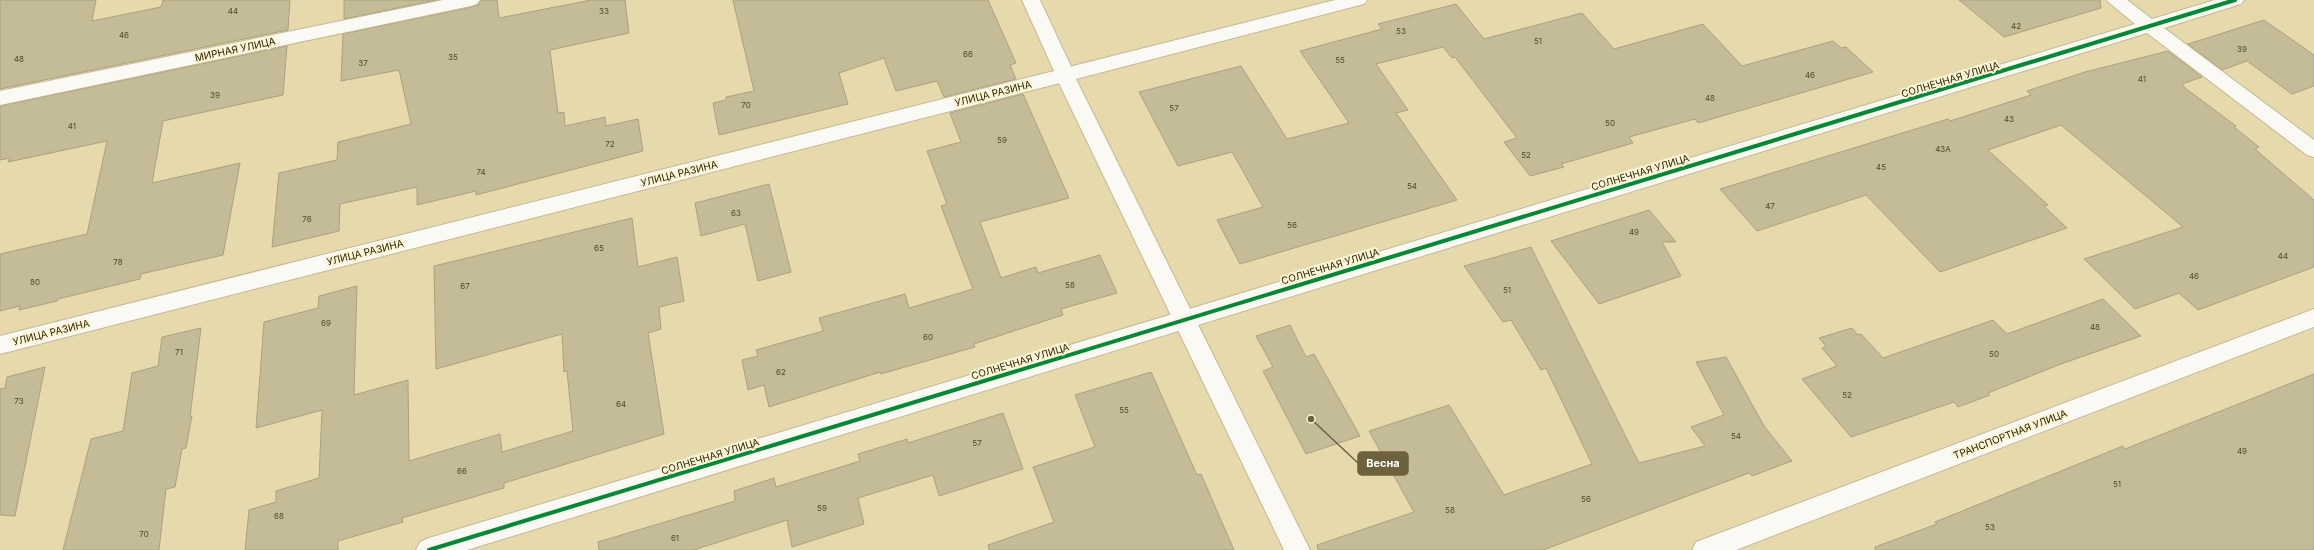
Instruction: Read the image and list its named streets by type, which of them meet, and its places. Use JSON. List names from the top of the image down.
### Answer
{
  "streets": {
    "street": [
      "МИРНАЯ УЛИЦА",
      "СОЛНЕЧНАЯ УЛИЦА",
      "УЛИЦА РАЗИНА",
      "ТРАНСПОРТНАЯ УЛИЦА"
    ]
  },
  "places": ["Весна"],
  "house_numbers": [
    "44",
    "33",
    "42",
    "53",
    "46",
    "51",
    "39",
    "66",
    "35",
    "48",
    "55",
    "37",
    "46",
    "41",
    "39",
    "48",
    "70",
    "57",
    "43",
    "50",
    "41",
    "59",
    "72",
    "43А",
    "52",
    "45",
    "74",
    "54",
    "47",
    "63",
    "76",
    "56",
    "49",
    "65",
    "44",
    "78",
    "46",
    "80",
    "58",
    "67",
    "51",
    "69",
    "48",
    "60",
    "71",
    "50",
    "62",
    "52",
    "73",
    "64",
    "55",
    "54",
    "57",
    "49",
    "66",
    "51",
    "56",
    "59",
    "58",
    "68",
    "53",
    "70",
    "61"
  ]
}
